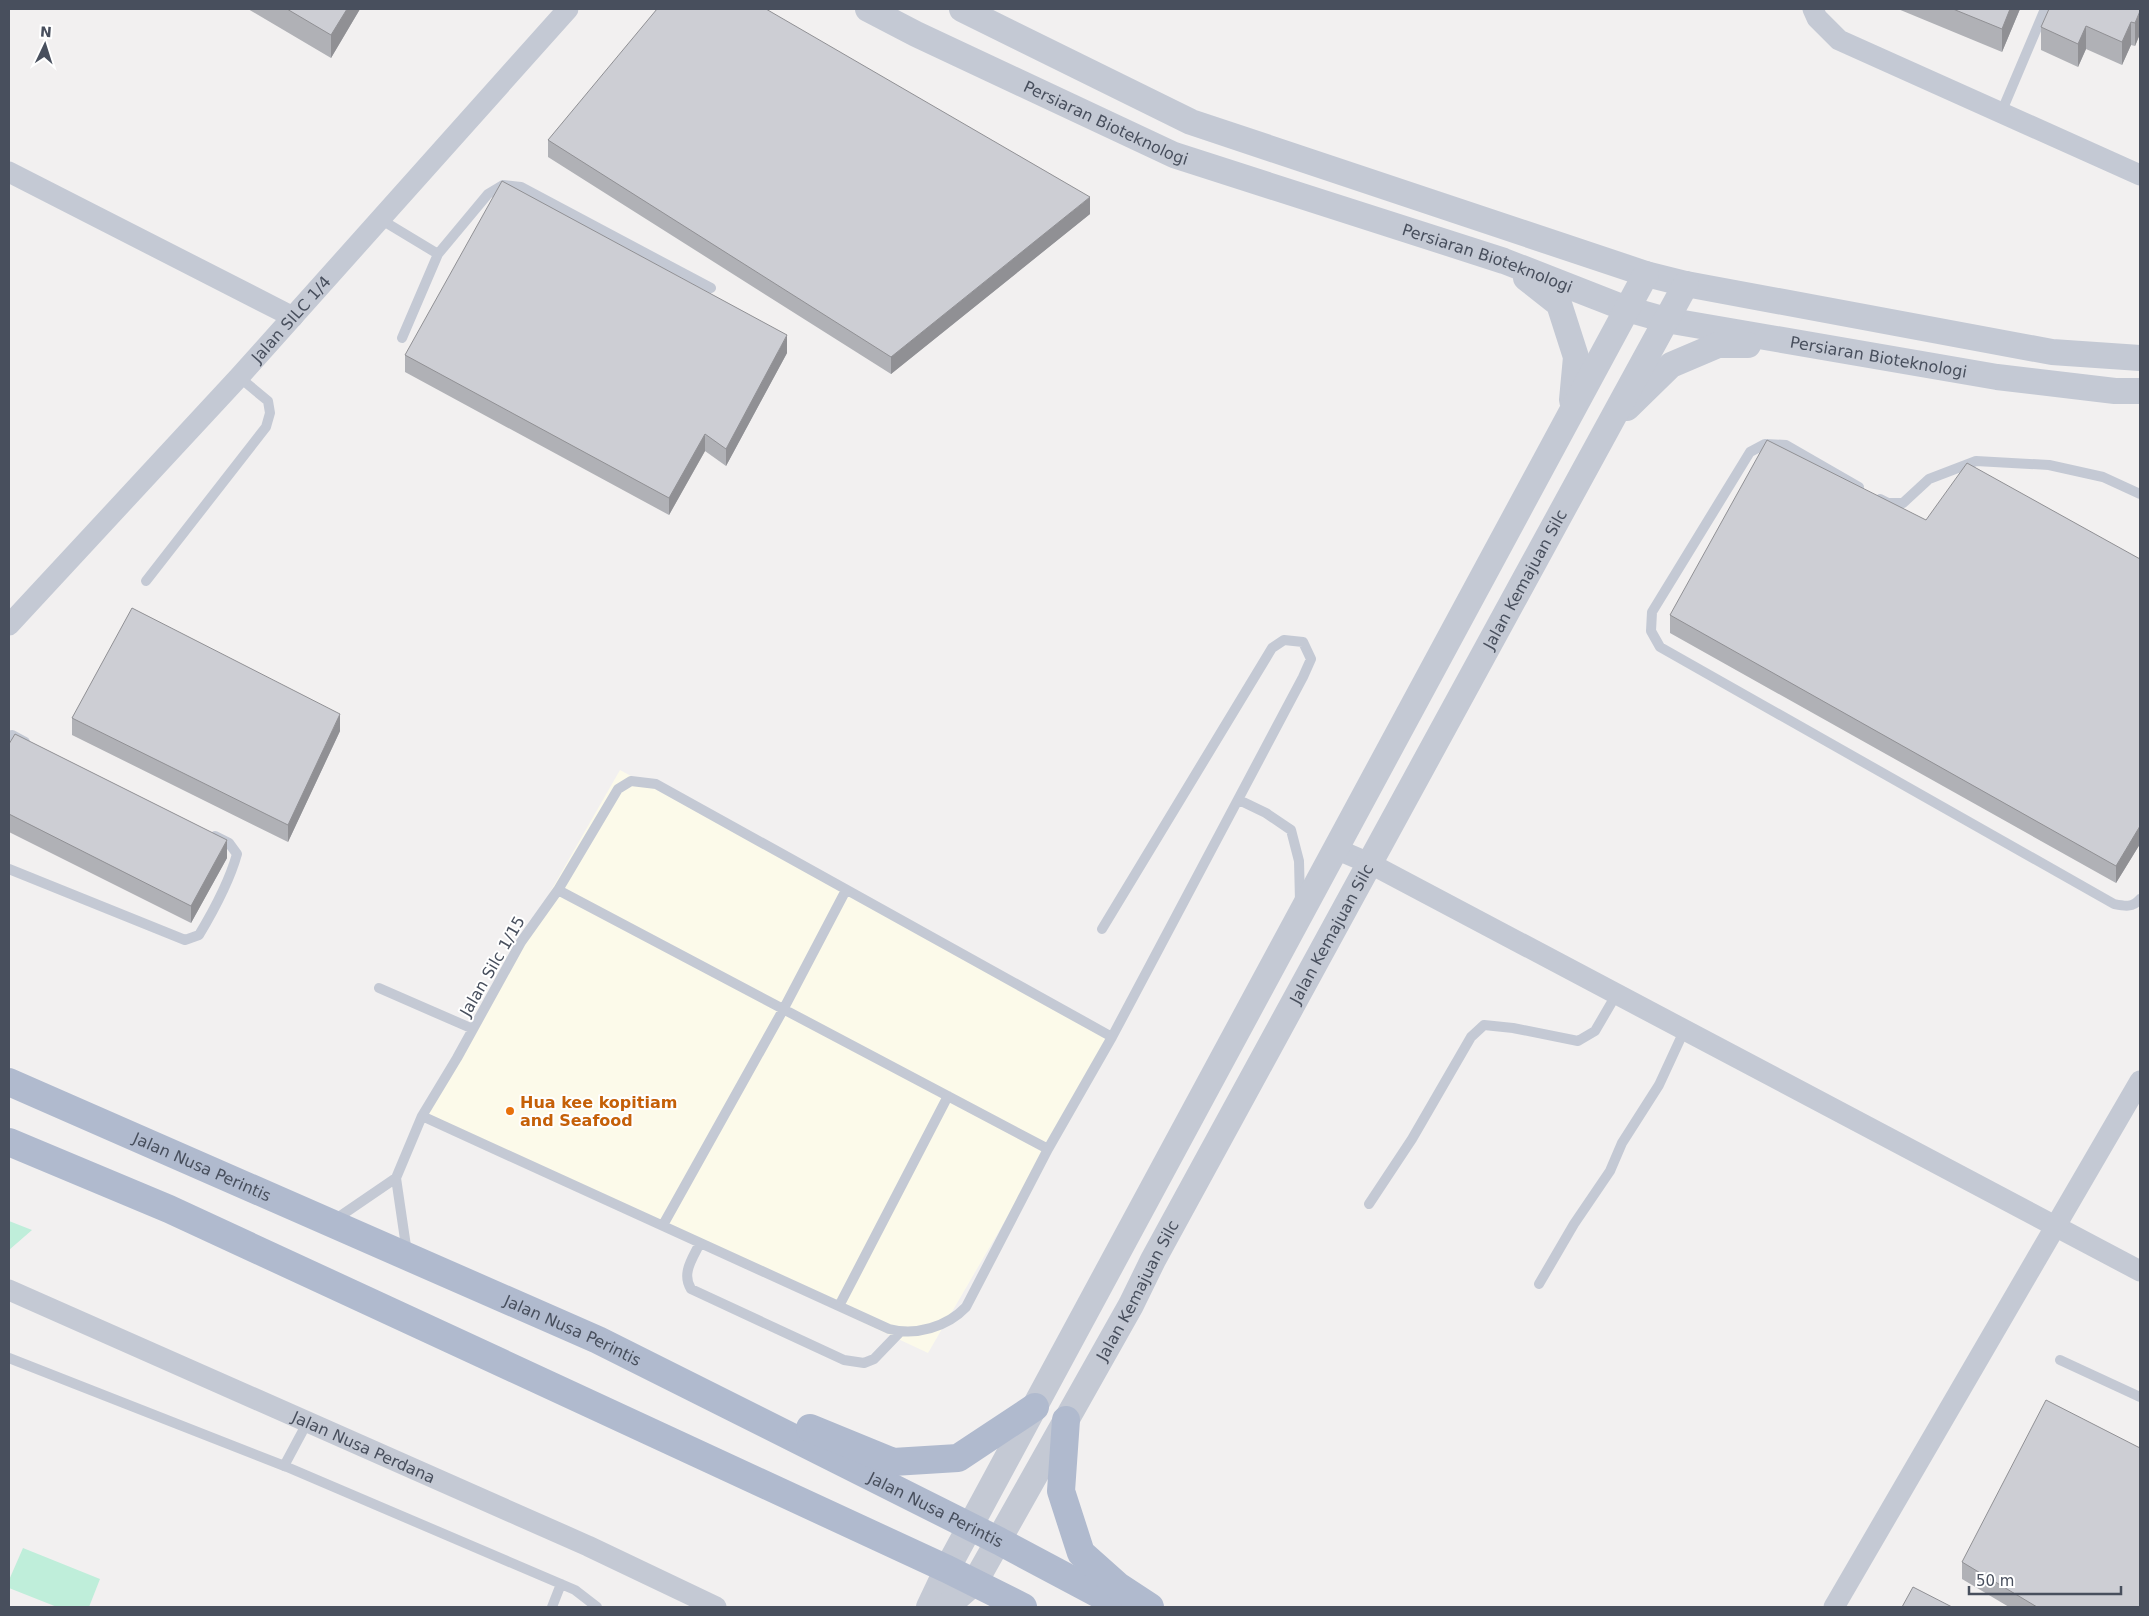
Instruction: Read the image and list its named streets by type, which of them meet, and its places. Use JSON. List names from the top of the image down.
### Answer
{
  "streets": {
    "main road": ["Jalan Nusa Perintis"],
    "street": [
      "Persiaran Bioteknologi",
      "Jalan SILC 1/4",
      "Jalan Kemajuan Silc",
      "Jalan Nusa Perdana"
    ],
    "lane": ["Jalan Silc 1/15"]
  },
  "crossings": [
    ["Persiaran Bioteknologi", "Jalan Kemajuan Silc"],
    ["Jalan Kemajuan Silc", "Jalan Nusa Perintis"]
  ],
  "places": ["Hua kee kopitiam and Seafood"],
  "scale_bar": "50 m",
  "north": "top"
}
